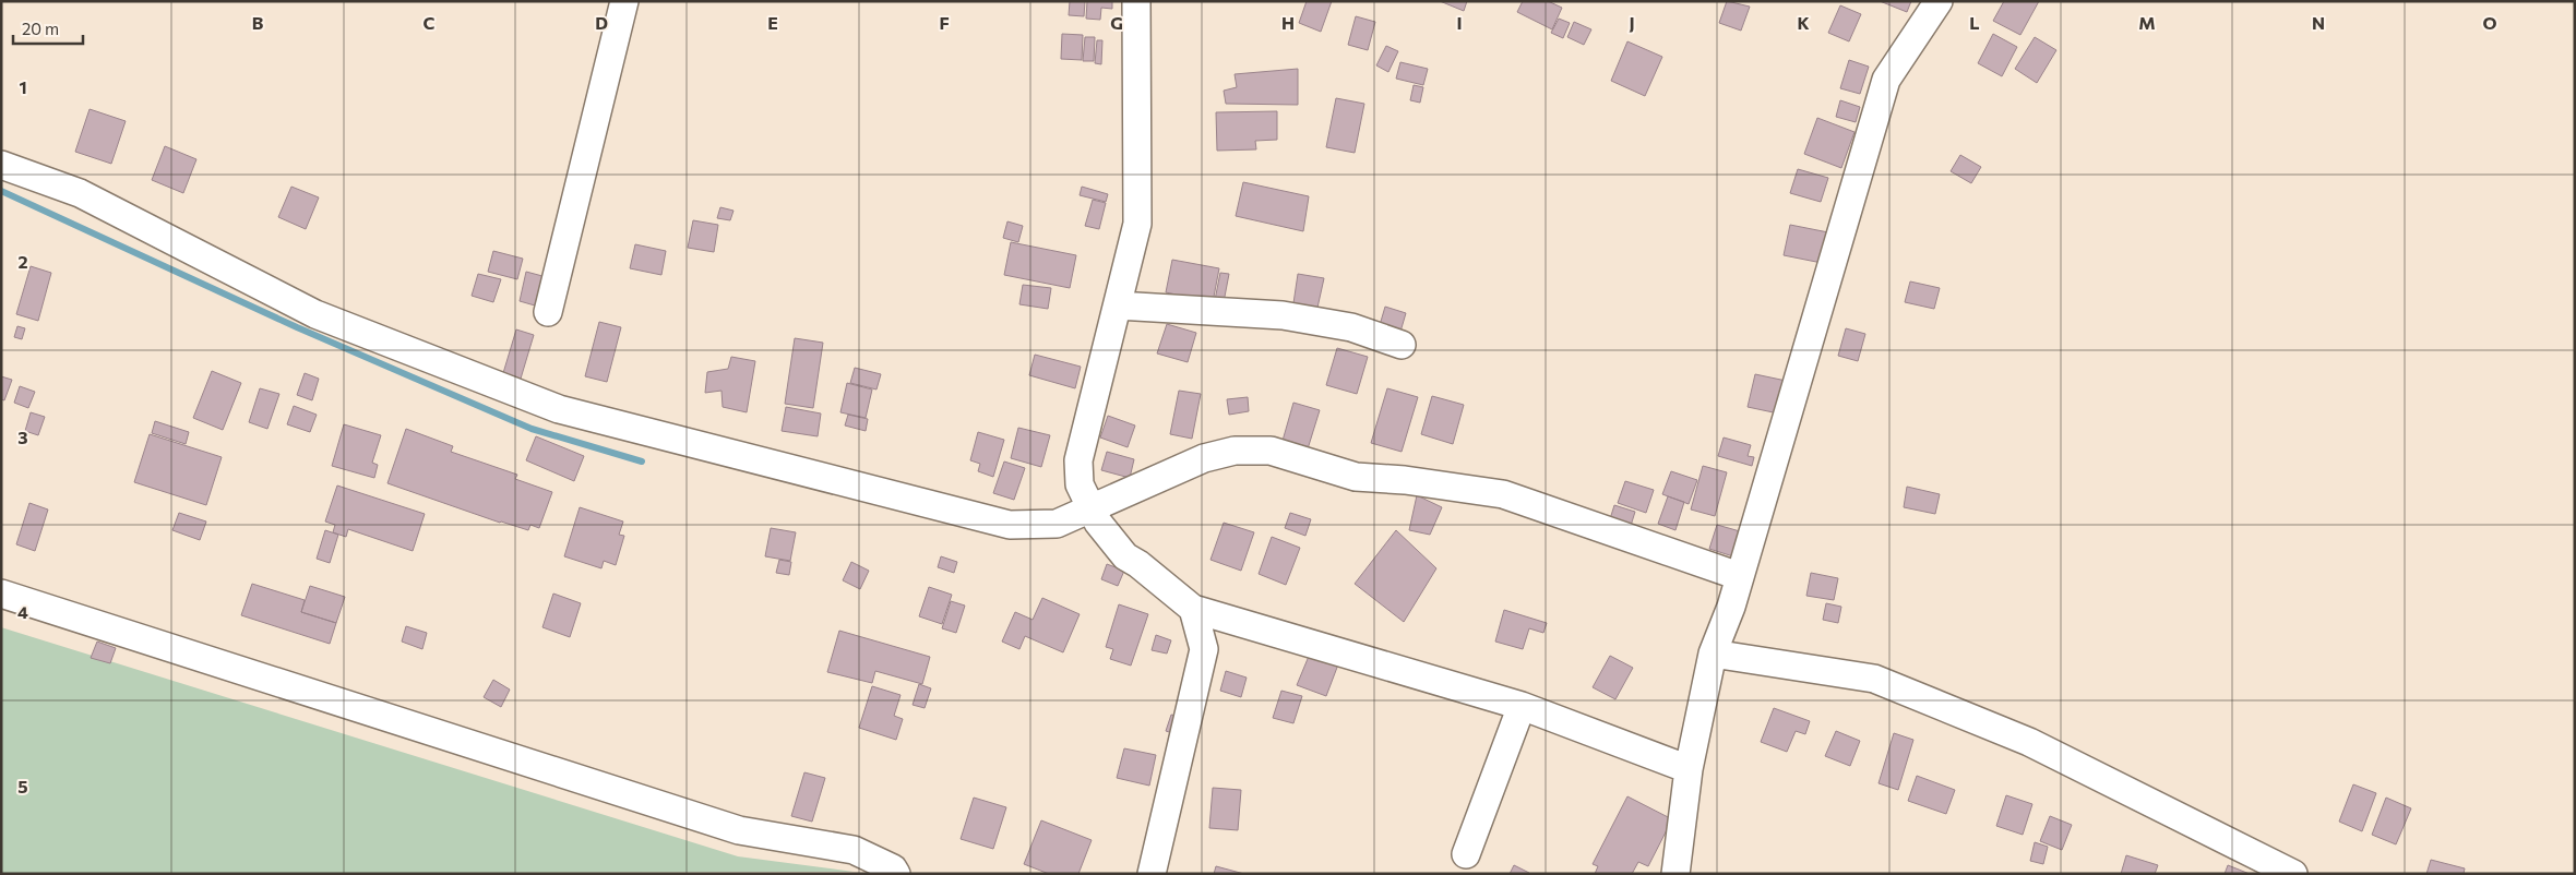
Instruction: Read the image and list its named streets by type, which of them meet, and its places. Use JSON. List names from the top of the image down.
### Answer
{
  "scale_bar": "20 m",
  "grid": {
    "columns": [
      "B",
      "C",
      "D",
      "E",
      "F",
      "G",
      "H",
      "I",
      "J",
      "K",
      "L",
      "M",
      "N",
      "O"
    ],
    "rows": [
      "1",
      "2",
      "3",
      "4",
      "5"
    ]
  }
}
